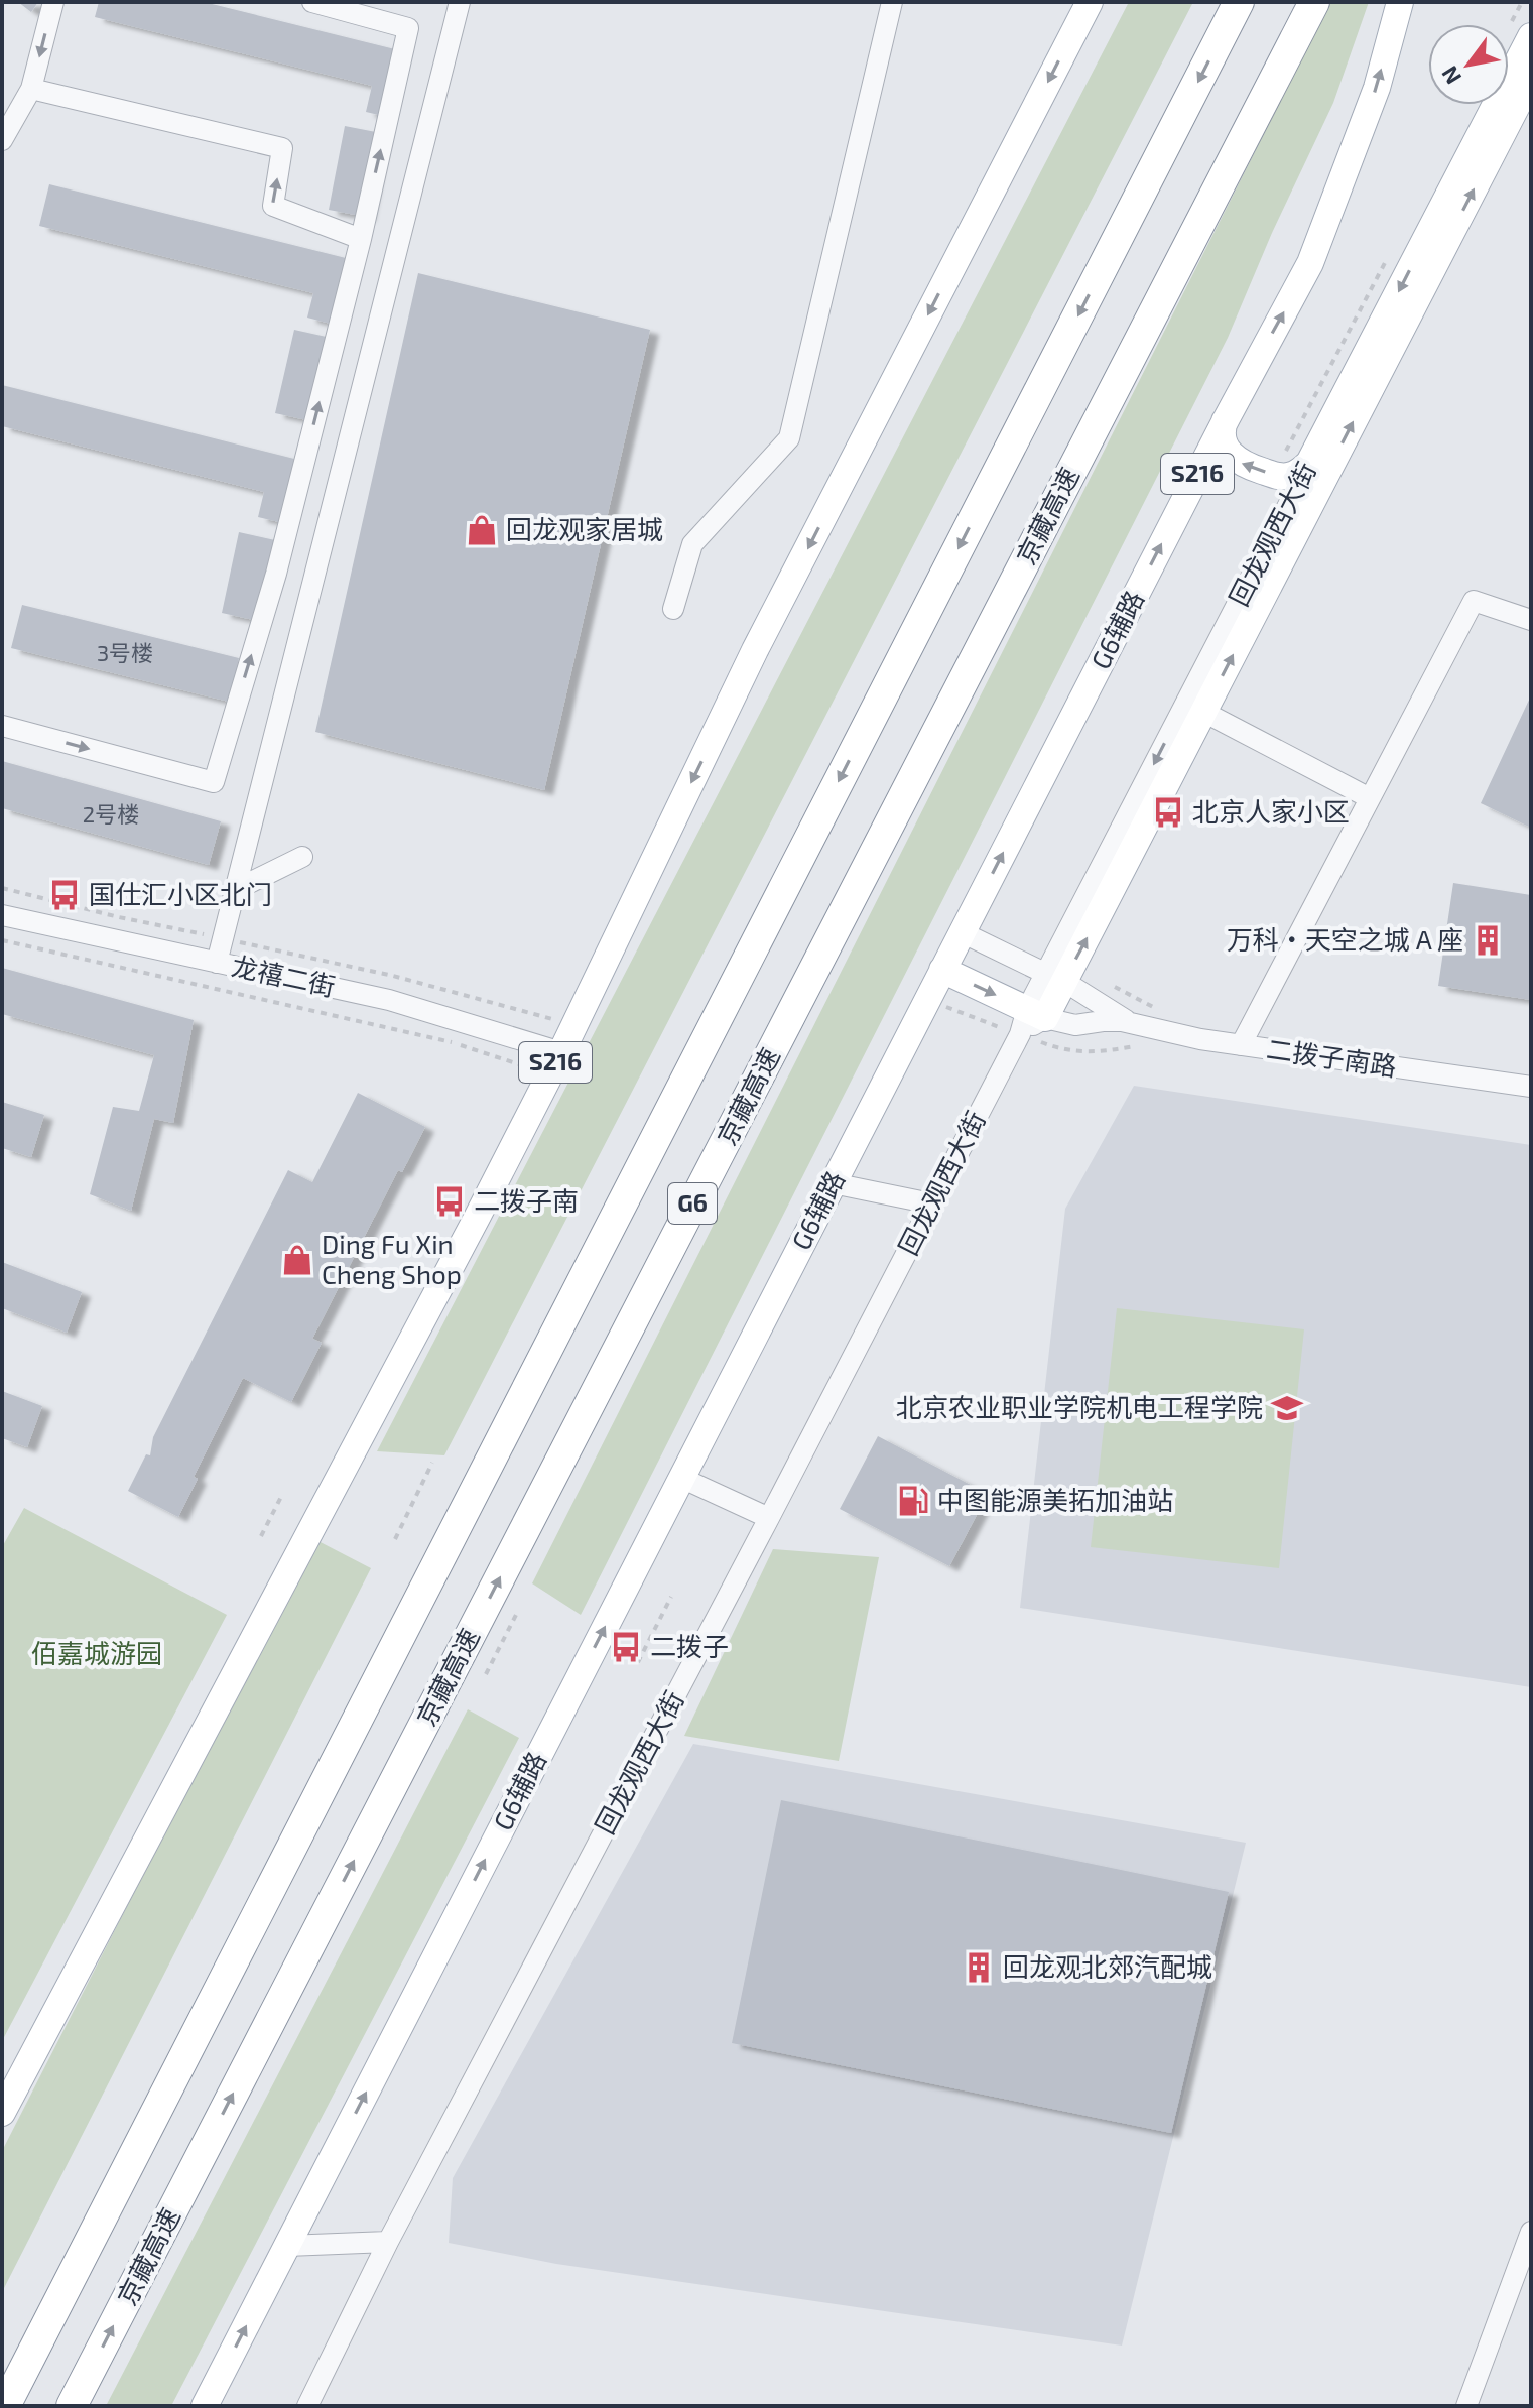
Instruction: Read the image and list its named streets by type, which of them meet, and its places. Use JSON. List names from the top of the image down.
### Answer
{
  "streets": {
    "highway": ["京藏高速", "G6"],
    "main road": [
      "S216",
      "回龙观西大街",
      "G6辅路",
      "二拨子南路"
    ],
    "street": ["龙禧二街"]
  },
  "crossings": [
    ["S216", "龙禧二街"],
    ["回龙观西大街", "二拨子南路"],
    ["G6辅路", "二拨子南路"]
  ],
  "one_way": ["G6辅路"],
  "parks": ["佰嘉城游园"],
  "places": {
    "shop": ["回龙观家居城", "Ding Fu Xin Cheng Shop"],
    "bus stop": [
      "北京人家小区",
      "国仕汇小区北门",
      "二拨子南",
      "二拨子"
    ],
    "building": ["万科・天空之城 A 座", "回龙观北郊汽配城"],
    "school or university": ["北京农业职业学院机电工程学院"],
    "fuel station": ["中图能源美拓加油站"]
  },
  "house_numbers": ["3号楼", "2号楼"],
  "north": "bottom left"
}
